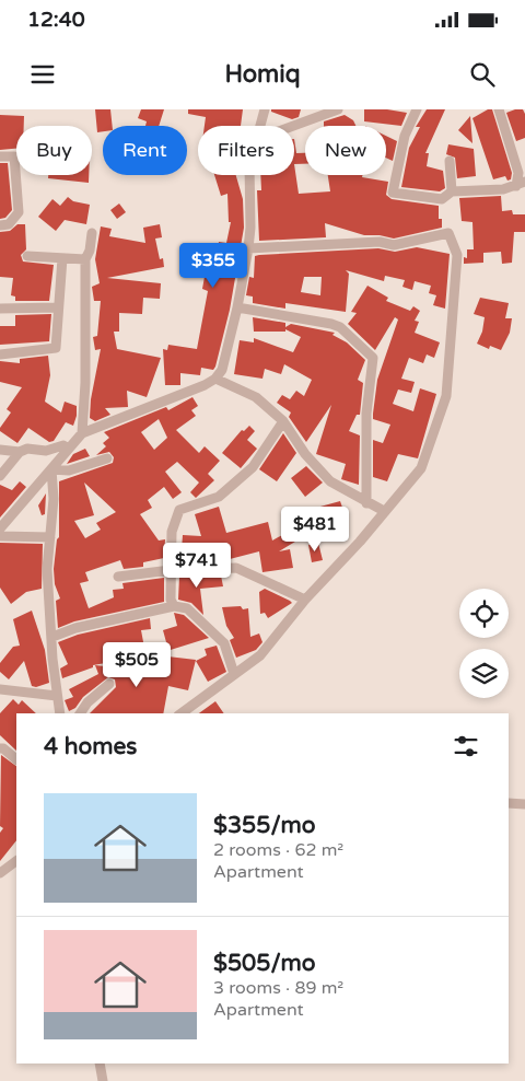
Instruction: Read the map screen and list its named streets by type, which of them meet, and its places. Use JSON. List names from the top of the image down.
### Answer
{
  "page": {
    "status": "12:40",
    "header": "Homiq",
    "chip": [
      "Buy",
      "Rent",
      "Filters",
      "New"
    ],
    "price": [
      "$355",
      "$481",
      "$741",
      "$505"
    ],
    "heading": "4 homes",
    "list": [
      {
        "name": "$355/mo",
        "note": "2 rooms · 62 m² · Apartment"
      },
      {
        "name": "$505/mo",
        "note": "3 rooms · 89 m² · Apartment"
      }
    ]
  }
}
